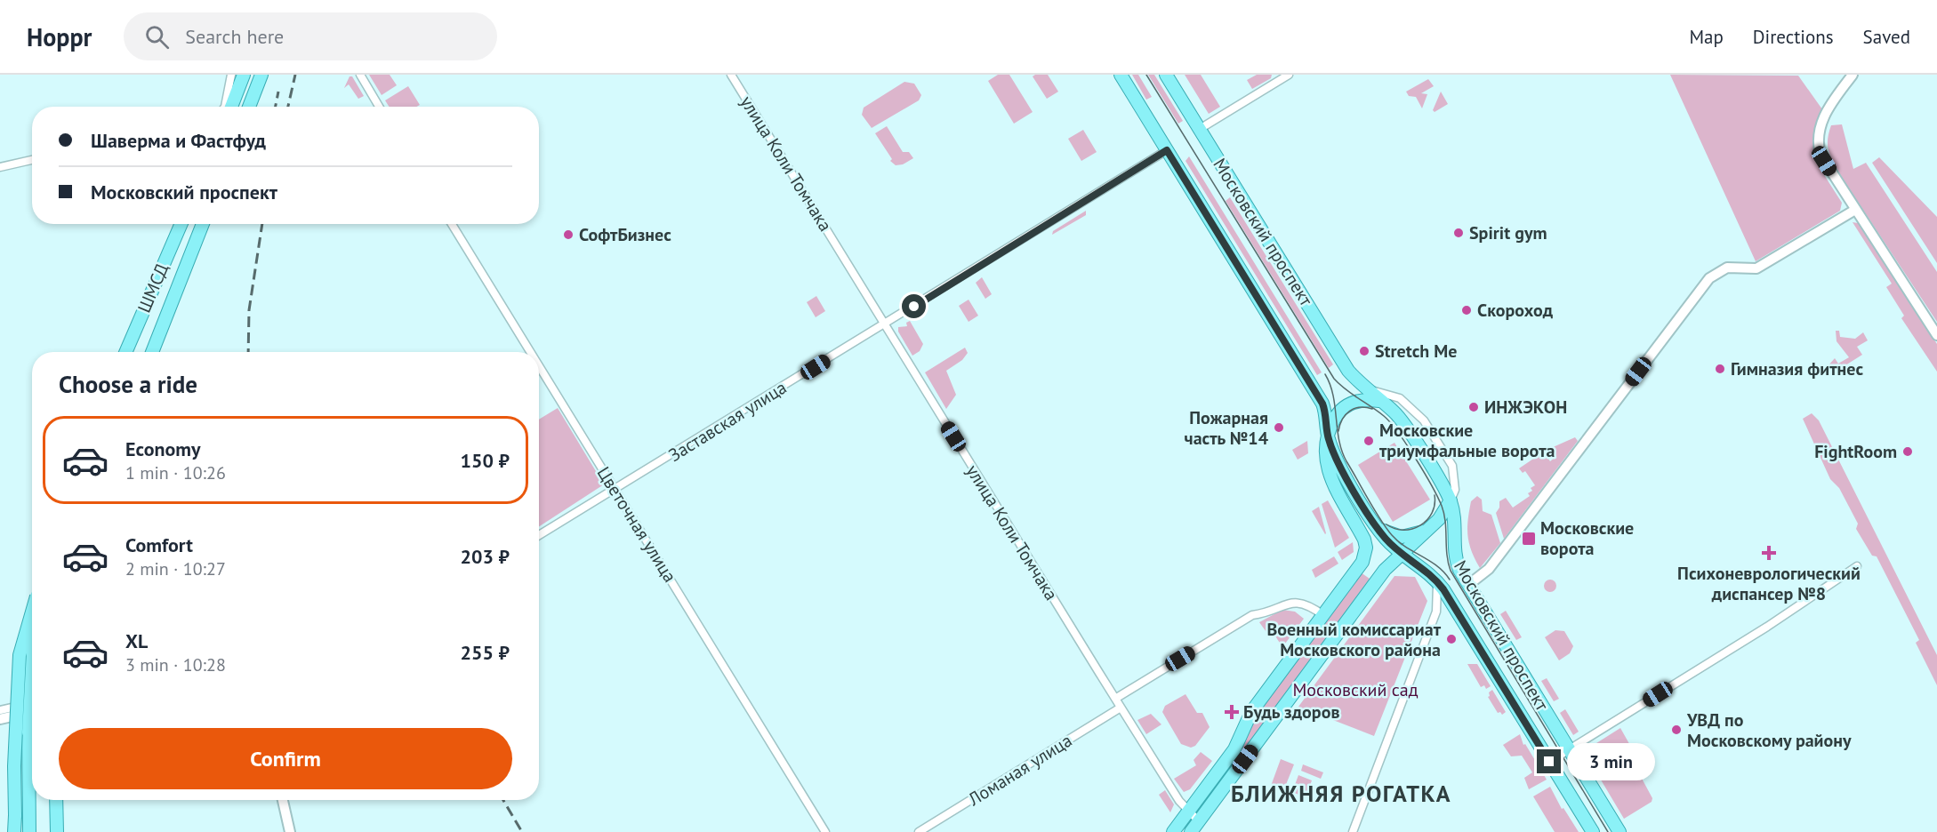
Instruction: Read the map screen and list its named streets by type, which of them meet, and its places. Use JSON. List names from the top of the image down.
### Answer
{
  "streets": {
    "main road": ["Московский проспект", "ШМСД"],
    "street": [
      "улица Коли Томчака",
      "Заставская улица",
      "Цветочная улица",
      "Ломаная улица"
    ]
  },
  "crossings": [
    ["улица Коли Томчака", "Заставская улица"],
    ["улица Коли Томчака", "Ломаная улица"],
    ["Московский проспект", "Заставская улица"],
    ["Заставская улица", "Цветочная улица"]
  ],
  "districts": ["БЛИЖНЯЯ РОГАТКА"],
  "parks": ["Московский сад"],
  "places": {
    "other": [
      "Spirit gym",
      "СофтБизнес",
      "Скороход",
      "Stretch Me",
      "Гимназия фитнес",
      "ИНЖЭКОН",
      "Пожарная часть №14",
      "Московские триумфальные ворота",
      "FightRoom",
      "Военный комиссариат Московского района",
      "УВД по Московскому району"
    ],
    "transit": ["Московские ворота"],
    "health": ["Психоневрологический диспансер №8", "Будь здоров"]
  },
  "page": {
    "header": "Hoppr",
    "search": "Search here",
    "nav": ["Map", "Directions", "Saved"],
    "banner": ["Шаверма и Фастфуд", "Московский проспект"],
    "heading": "Choose a ride",
    "list": [
      {
        "name": "Economy",
        "note": "1 min · 10:26",
        "value": "150 ₽"
      },
      {
        "name": "Comfort",
        "note": "2 min · 10:27",
        "value": "203 ₽"
      },
      {
        "name": "XL",
        "note": "3 min · 10:28",
        "value": "255 ₽"
      }
    ],
    "buttons": "Confirm",
    "bubble": "3 min"
  }
}
